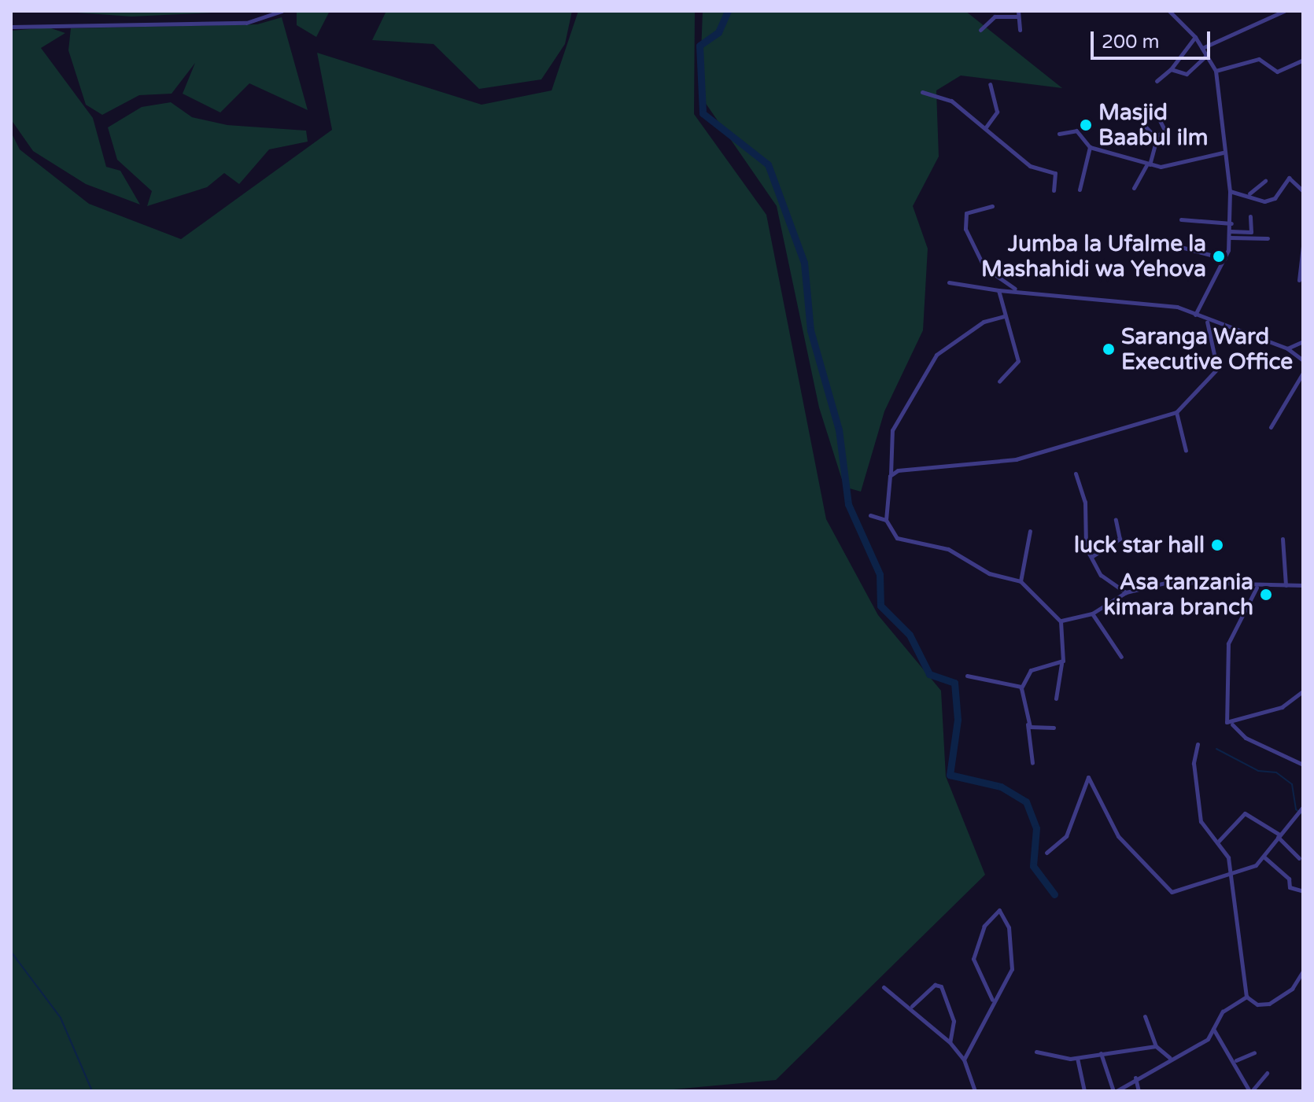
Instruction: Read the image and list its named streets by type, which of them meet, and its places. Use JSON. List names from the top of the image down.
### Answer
{
  "places": [
    "Masjid Baabul ilm",
    "Jumba la Ufalme la Mashahidi wa Yehova",
    "Saranga Ward Executive Office",
    "luck star hall",
    "Asa tanzania kimara branch"
  ],
  "scale_bar": "200 m"
}
